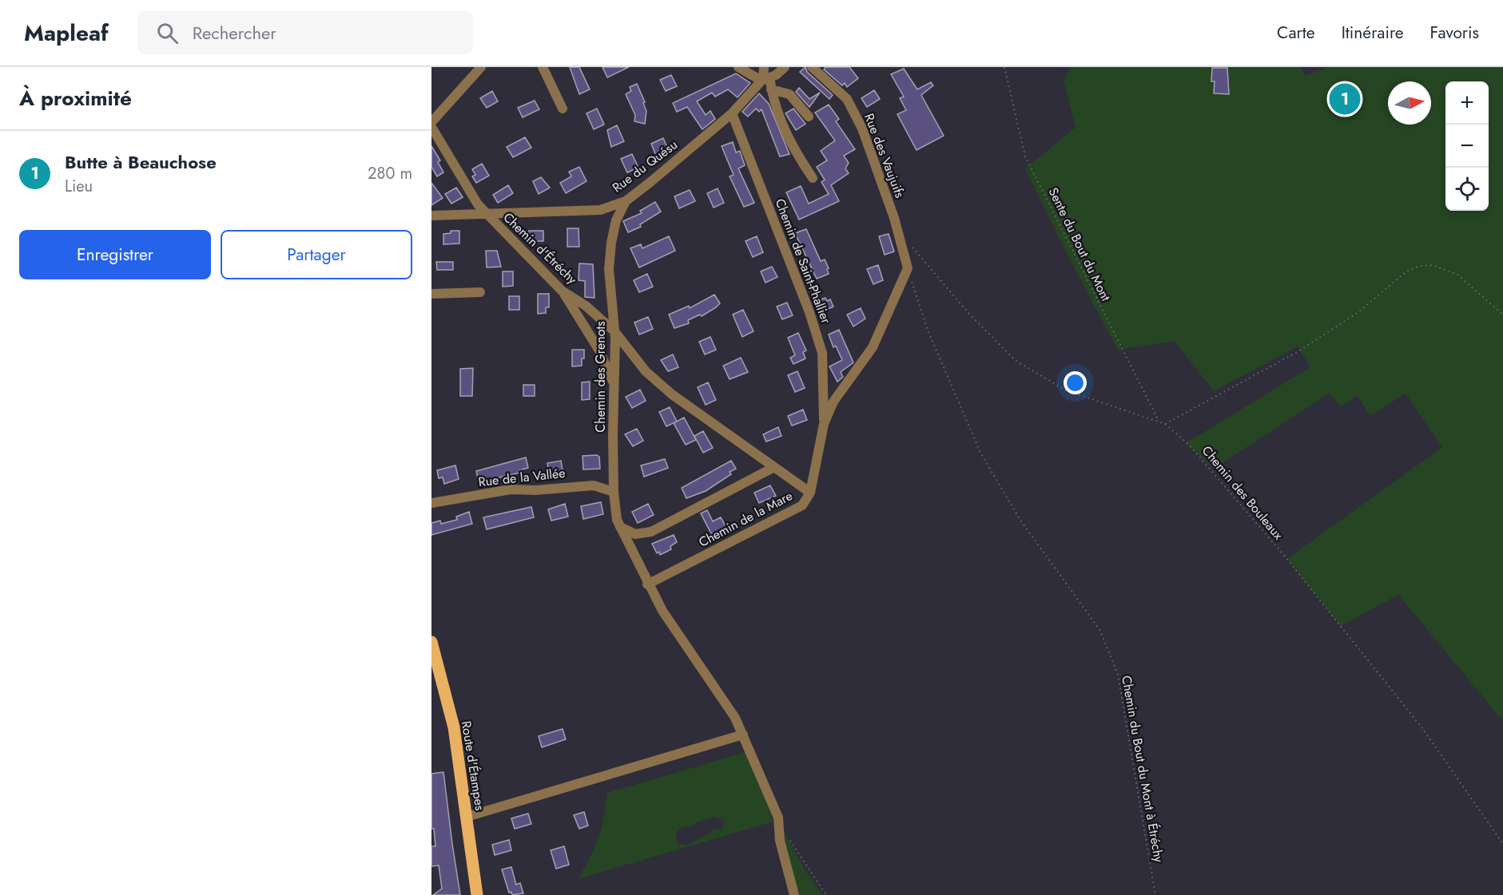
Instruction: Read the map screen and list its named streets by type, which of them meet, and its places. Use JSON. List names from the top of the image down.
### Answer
{
  "streets": {
    "main road": ["Route d'Étampes"],
    "street": [
      "Rue des Vaujuifs",
      "Rue du Quésu",
      "Chemin d'Étréchy",
      "Chemin de Saint-Phallier",
      "Chemin des Grenots",
      "Rue de la Vallée",
      "Chemin de la Mare"
    ],
    "path": ["Sente du Bout du Mont", "Chemin des Bouleaux", "Chemin du Bout du Mont à Étréchy"]
  },
  "crossings": [
    ["Rue des Vaujuifs", "Chemin des Bouleaux"],
    ["Rue des Vaujuifs", "Chemin de la Mare"],
    ["Rue des Vaujuifs", "Chemin du Bout du Mont à Étréchy"],
    ["Rue du Quésu", "Chemin d'Étréchy"],
    ["Rue du Quésu", "Chemin de Saint-Phallier"],
    ["Rue du Quésu", "Chemin des Grenots"],
    ["Sente du Bout du Mont", "Chemin des Bouleaux"],
    ["Chemin d'Étréchy", "Chemin des Grenots"],
    ["Chemin d'Étréchy", "Chemin de la Mare"],
    ["Chemin de Saint-Phallier", "Chemin de la Mare"],
    ["Chemin des Grenots", "Rue de la Vallée"],
    ["Chemin des Grenots", "Chemin de la Mare"],
    ["Chemin de la Mare", "Chemin du Bout du Mont à Étréchy"]
  ],
  "north": "right",
  "page": {
    "header": "Mapleaf",
    "search": "Rechercher",
    "nav": ["Carte", "Itinéraire", "Favoris"],
    "heading": "À proximité",
    "map_buttons": ["+", "−"],
    "pins": "1",
    "list": [
      {
        "mark": "1",
        "name": "Butte à Beauchose",
        "note": "Lieu",
        "value": "280 m"
      }
    ],
    "buttons": ["Enregistrer", "Partager"]
  }
}
